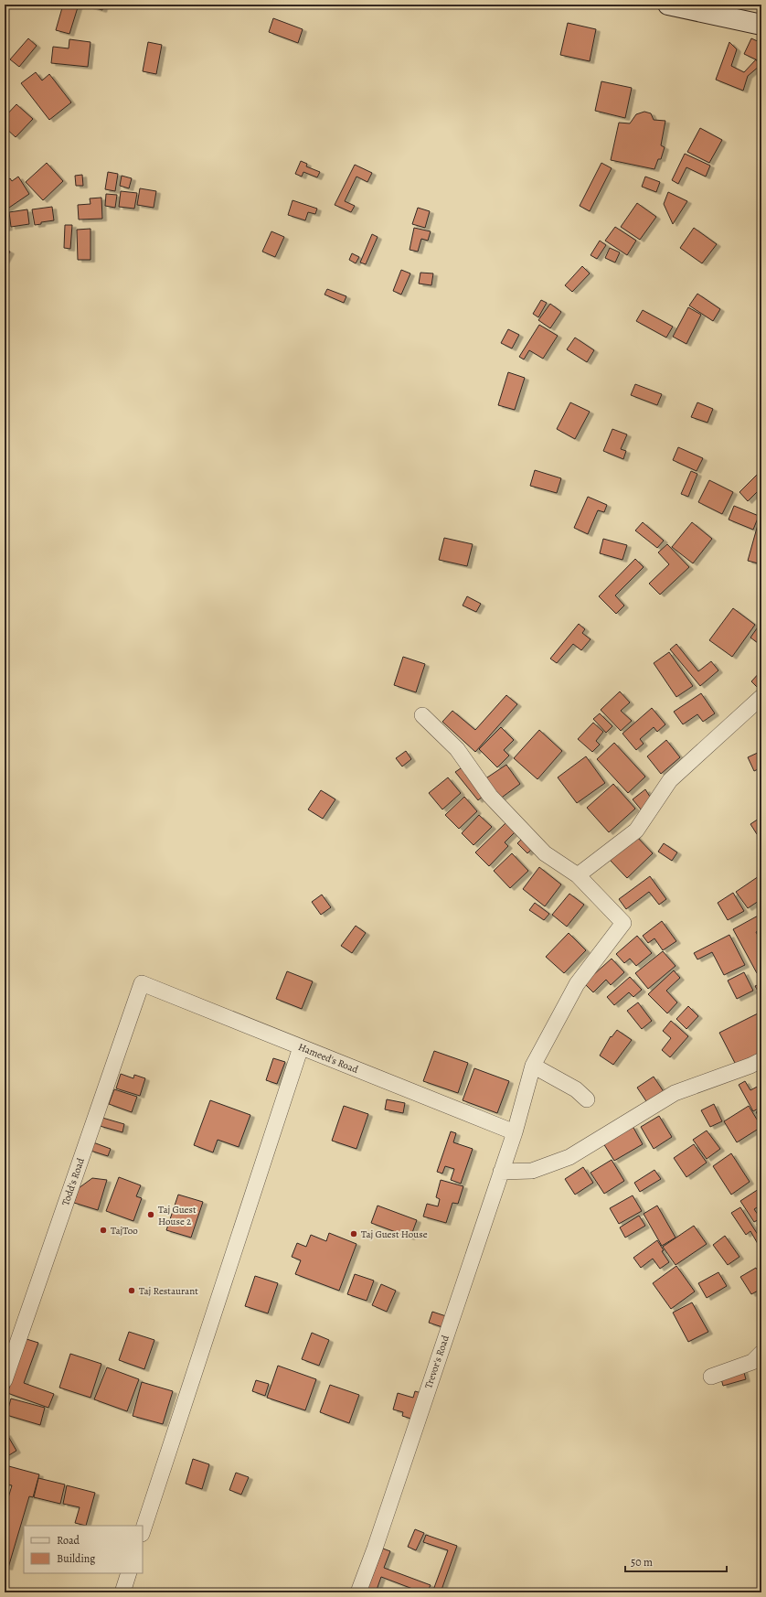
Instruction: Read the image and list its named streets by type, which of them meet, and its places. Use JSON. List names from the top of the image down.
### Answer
{
  "streets": {
    "street": ["Hameed's Road", "Todd's Road", "Trevor's Road"]
  },
  "crossings": [
    ["Hameed's Road", "Todd's Road"],
    ["Hameed's Road", "Trevor's Road"]
  ],
  "places": [
    "Taj Guest House 2",
    "TajToo",
    "Taj Guest House",
    "Taj Restaurant"
  ],
  "legend": ["Road", "Building"],
  "scale_bar": "50 m"
}
